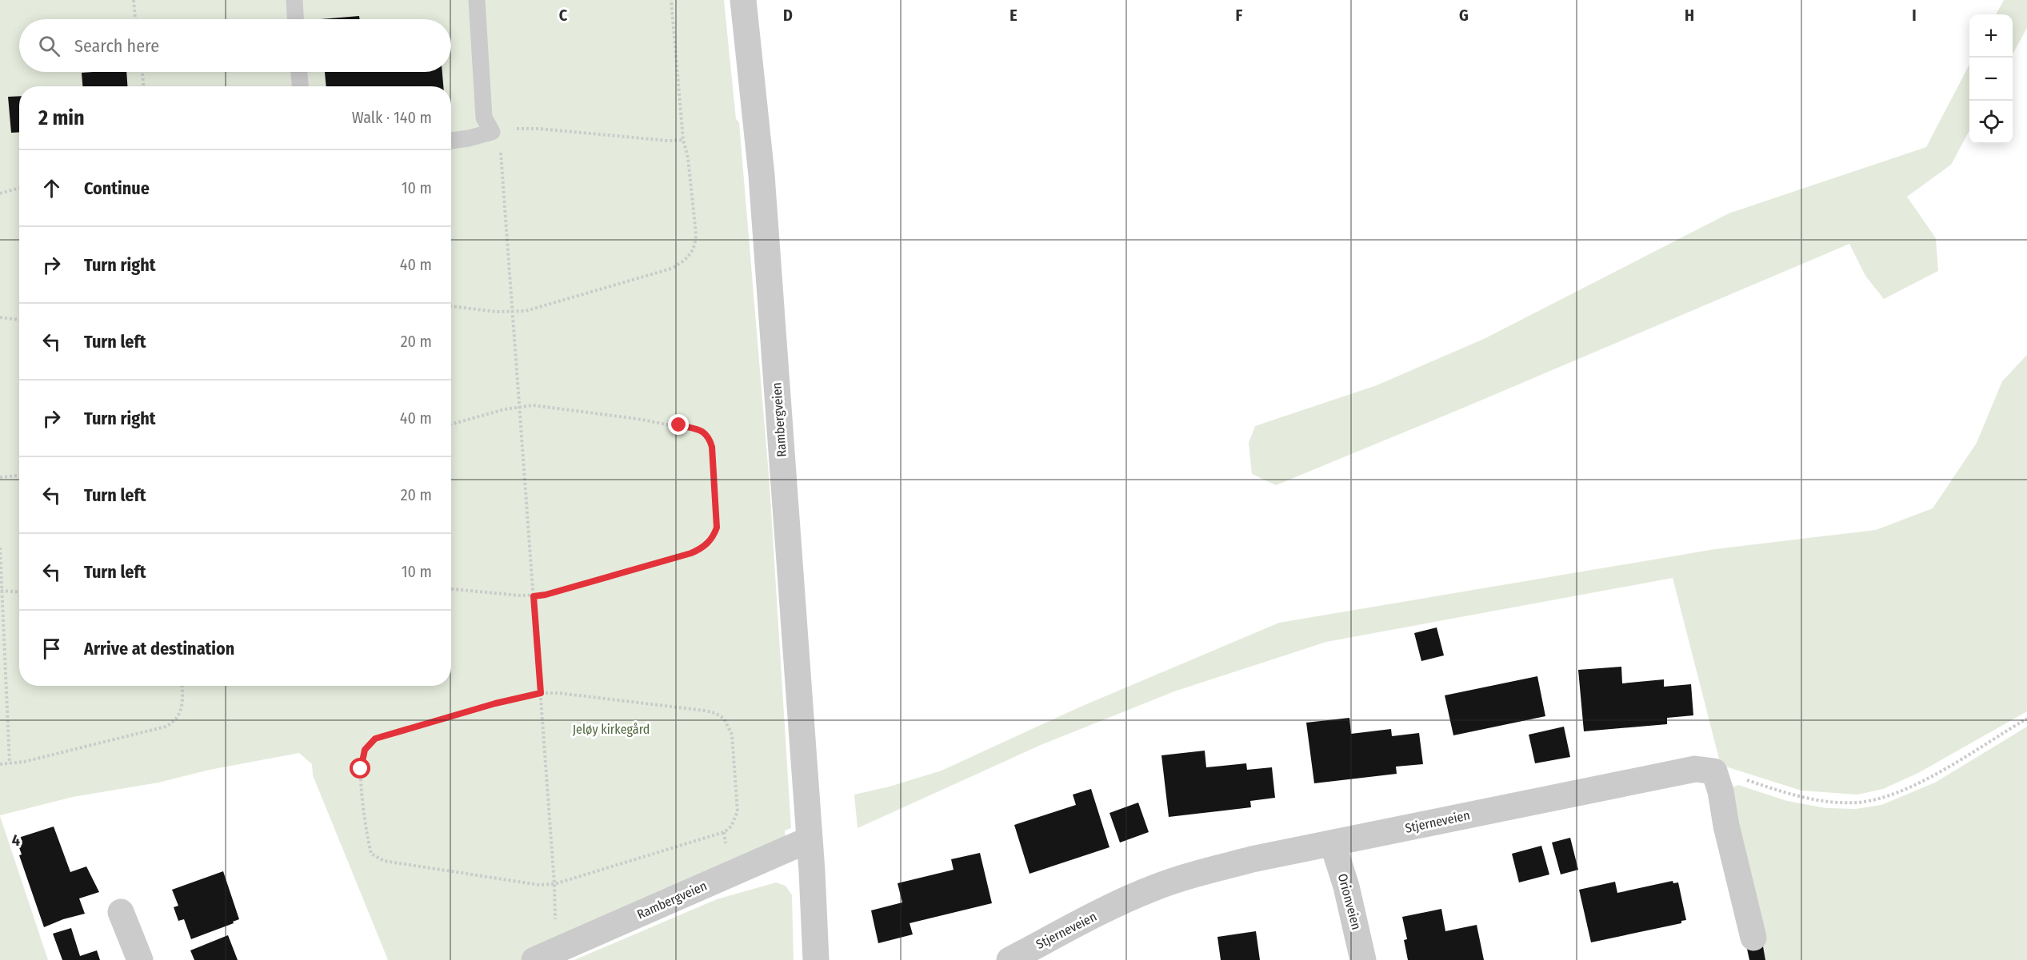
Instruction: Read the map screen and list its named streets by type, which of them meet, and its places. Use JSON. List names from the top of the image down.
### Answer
{
  "streets": {
    "street": ["Rambergveien", "Stjerneveien", "Orionveien"]
  },
  "crossings": [
    ["Stjerneveien", "Orionveien"]
  ],
  "parks": ["Jeløy kirkegård"],
  "page": {
    "map_buttons": ["+", "−"],
    "search": "Search here",
    "heading": ["2 min", "Walk · 140 m"],
    "list": [
      ["Continue", "10 m"],
      ["Turn right", "40 m"],
      ["Turn left", "20 m"],
      ["Turn right", "40 m"],
      ["Turn left", "20 m"],
      ["Turn left", "10 m"],
      "Arrive at destination"
    ]
  },
  "grid": {
    "columns": [
      "C",
      "D",
      "E",
      "F",
      "G",
      "H",
      "I"
    ],
    "rows": ["4"]
  }
}
